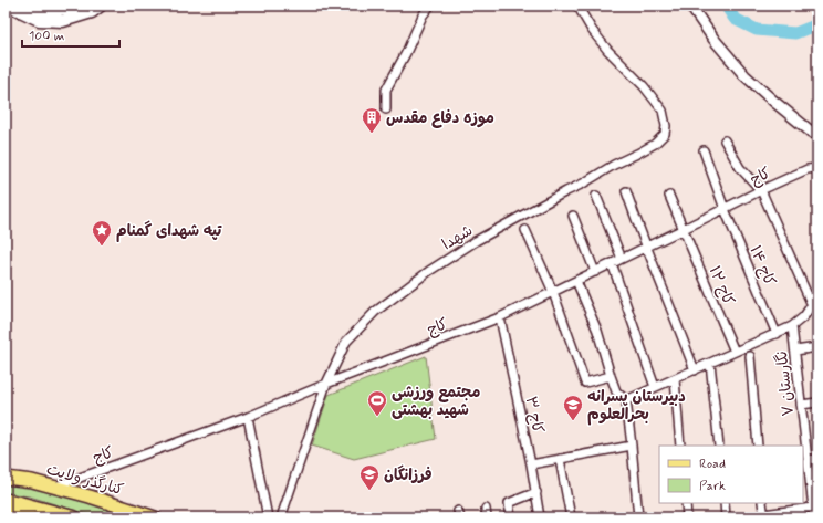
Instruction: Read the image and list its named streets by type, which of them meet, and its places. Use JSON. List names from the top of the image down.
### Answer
{
  "streets": {
    "main road": ["کنارگذر ولایت"],
    "street": [
      "کاج",
      "شهدا",
      "کاج ۱۴",
      "کاج ۱۲",
      "نگارستان ۷",
      "کاج ۳"
    ]
  },
  "crossings": [
    ["کاج", "شهدا"],
    ["کاج", "کاج ۱۴"],
    ["کاج", "کاج ۱۲"],
    ["کاج", "کاج ۳"],
    ["کاج", "کنارگذر ولایت"]
  ],
  "places": {
    "building": ["موزه دفاع مقدس"],
    "place": ["تپه شهدای گمنام"],
    "sports": ["مجتمع ورزشی شهید بهشتی"],
    "school or university": ["دبیرستان پسرانه بحرالعلوم", "فرزانگان"]
  },
  "legend": ["Road", "Park"],
  "scale_bar": "100 m"
}
